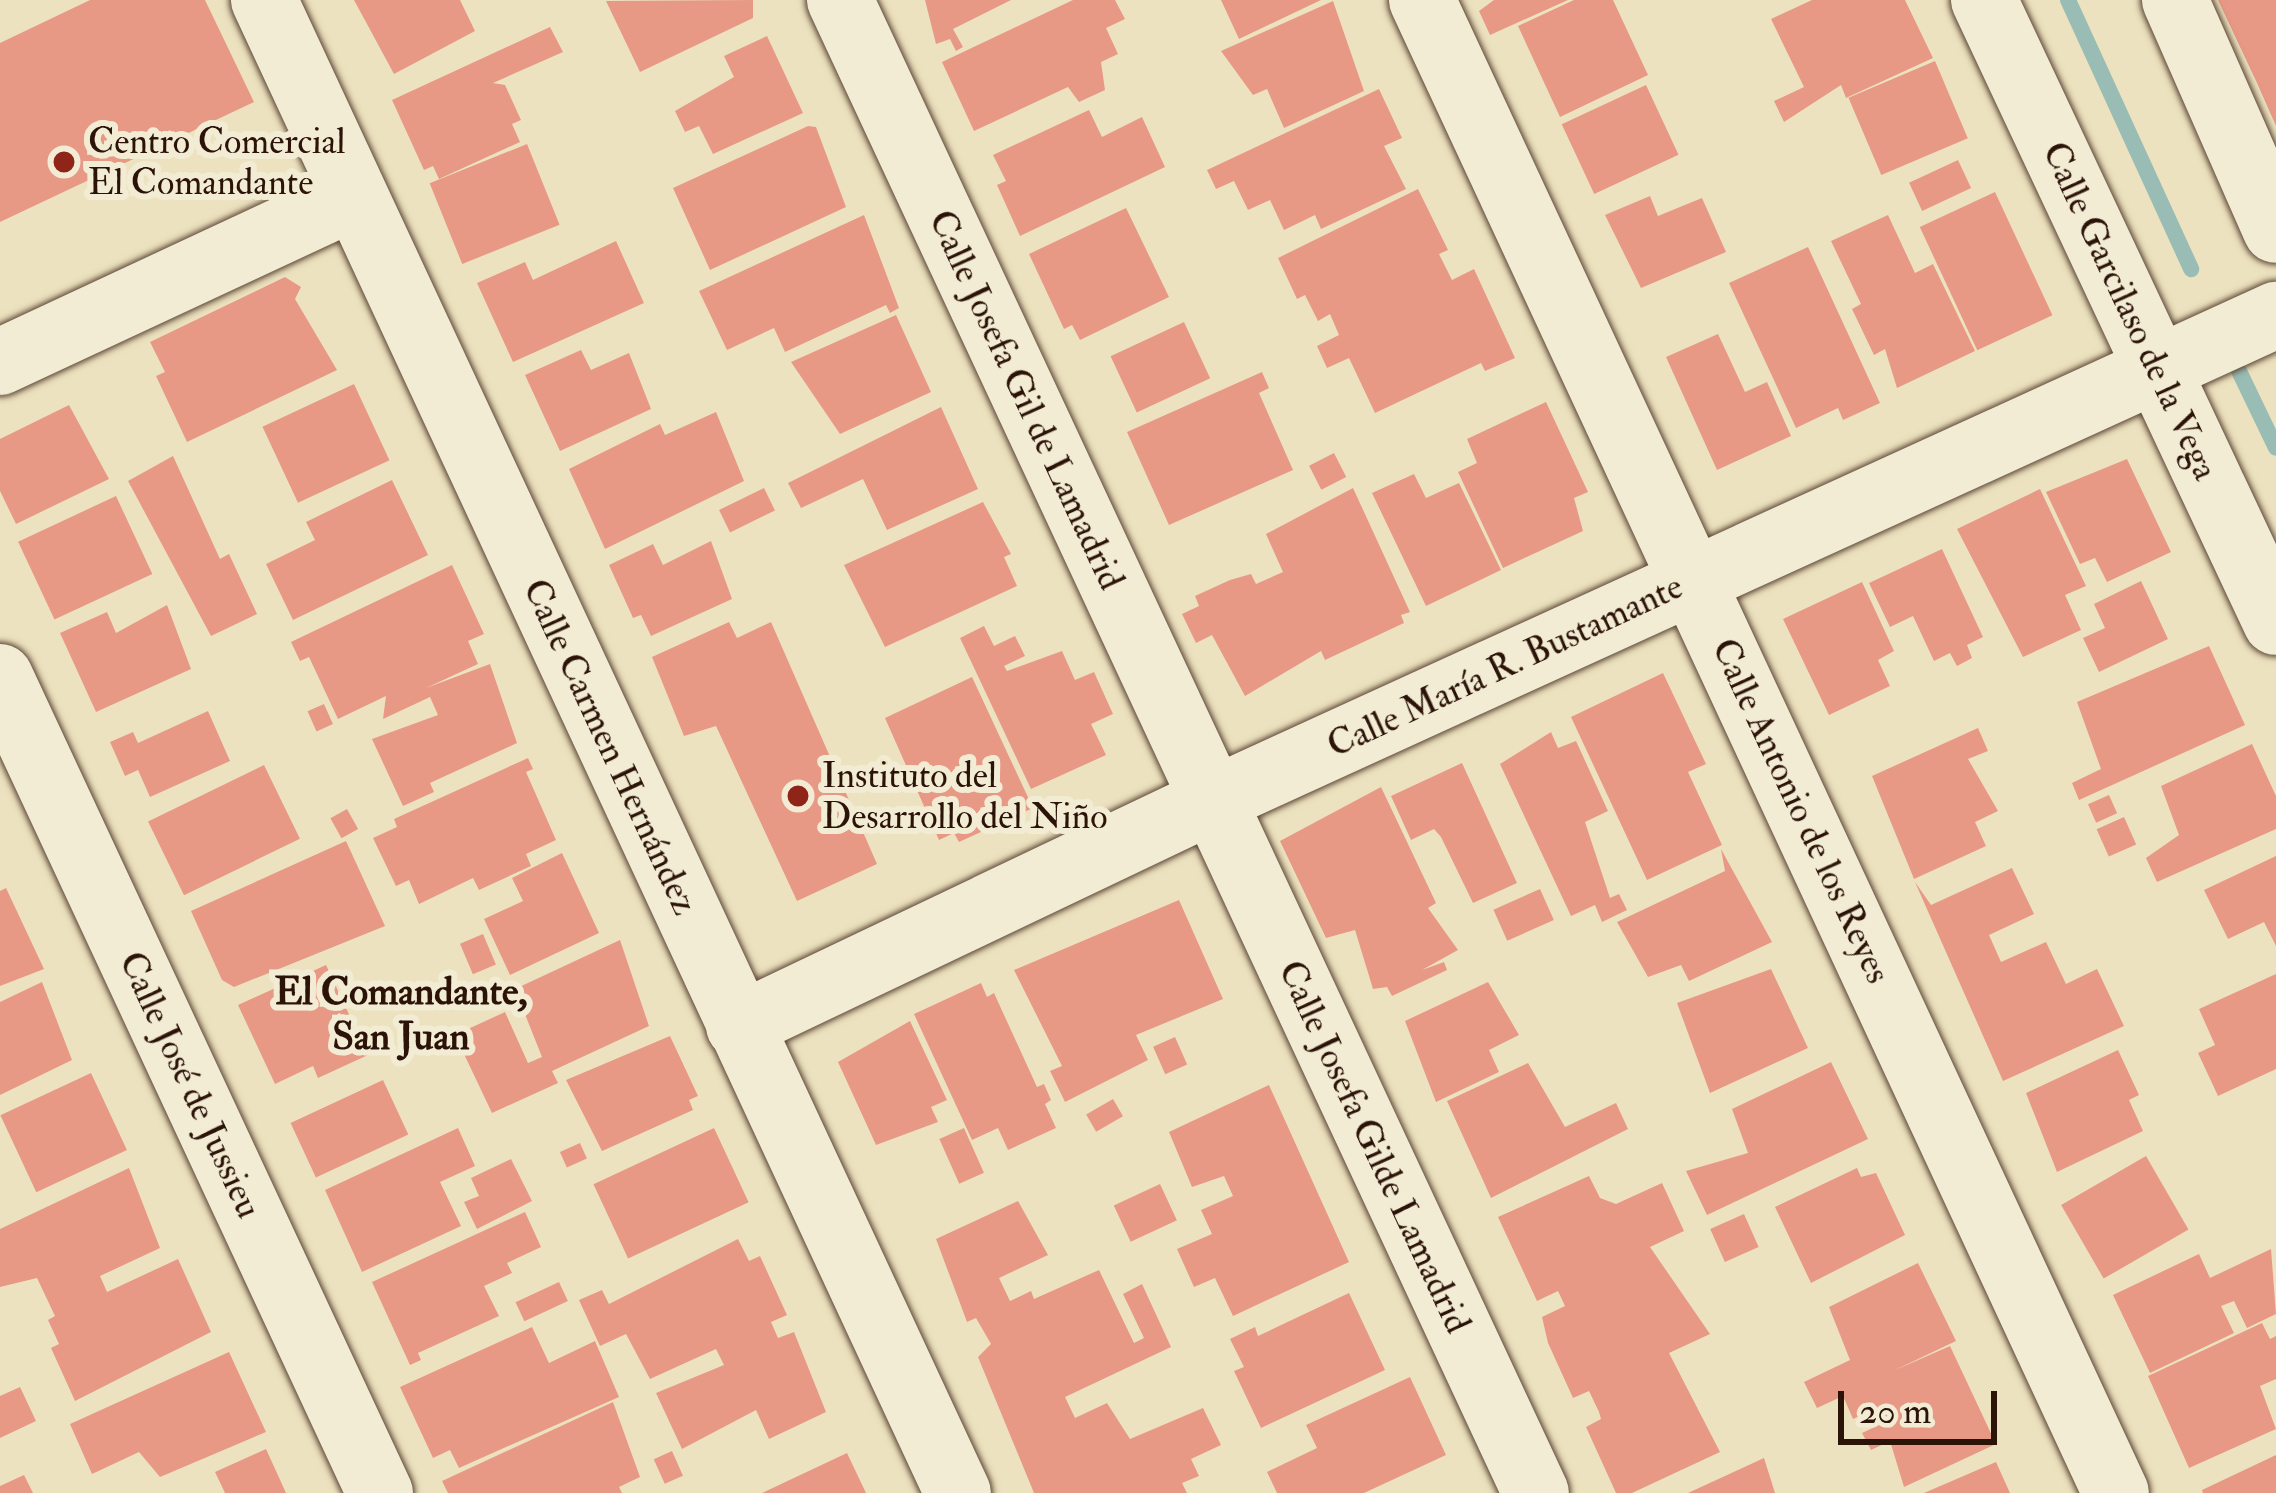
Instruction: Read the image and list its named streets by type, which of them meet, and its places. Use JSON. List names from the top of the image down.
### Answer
{
  "streets": {
    "street": [
      "Calle Garcilaso de la Vega",
      "Calle Josefa Gil de Lamadrid",
      "Calle María R. Bustamante",
      "Calle Carmen Hernández",
      "Calle Antonio de los Reyes",
      "Calle José de Jussieu",
      "Calle Josefa Gilde Lamadrid"
    ]
  },
  "crossings": [
    ["Calle Garcilaso de la Vega", "Calle María R. Bustamante"],
    ["Calle Josefa Gil de Lamadrid", "Calle María R. Bustamante"],
    ["Calle Josefa Gil de Lamadrid", "Calle Josefa Gilde Lamadrid"],
    ["Calle María R. Bustamante", "Calle Carmen Hernández"],
    ["Calle María R. Bustamante", "Calle Antonio de los Reyes"],
    ["Calle María R. Bustamante", "Calle Josefa Gilde Lamadrid"]
  ],
  "districts": ["El Comandante, San Juan"],
  "places": ["Centro Comercial El Comandante", "Instituto del Desarrollo del Niño"],
  "scale_bar": "20 m"
}
